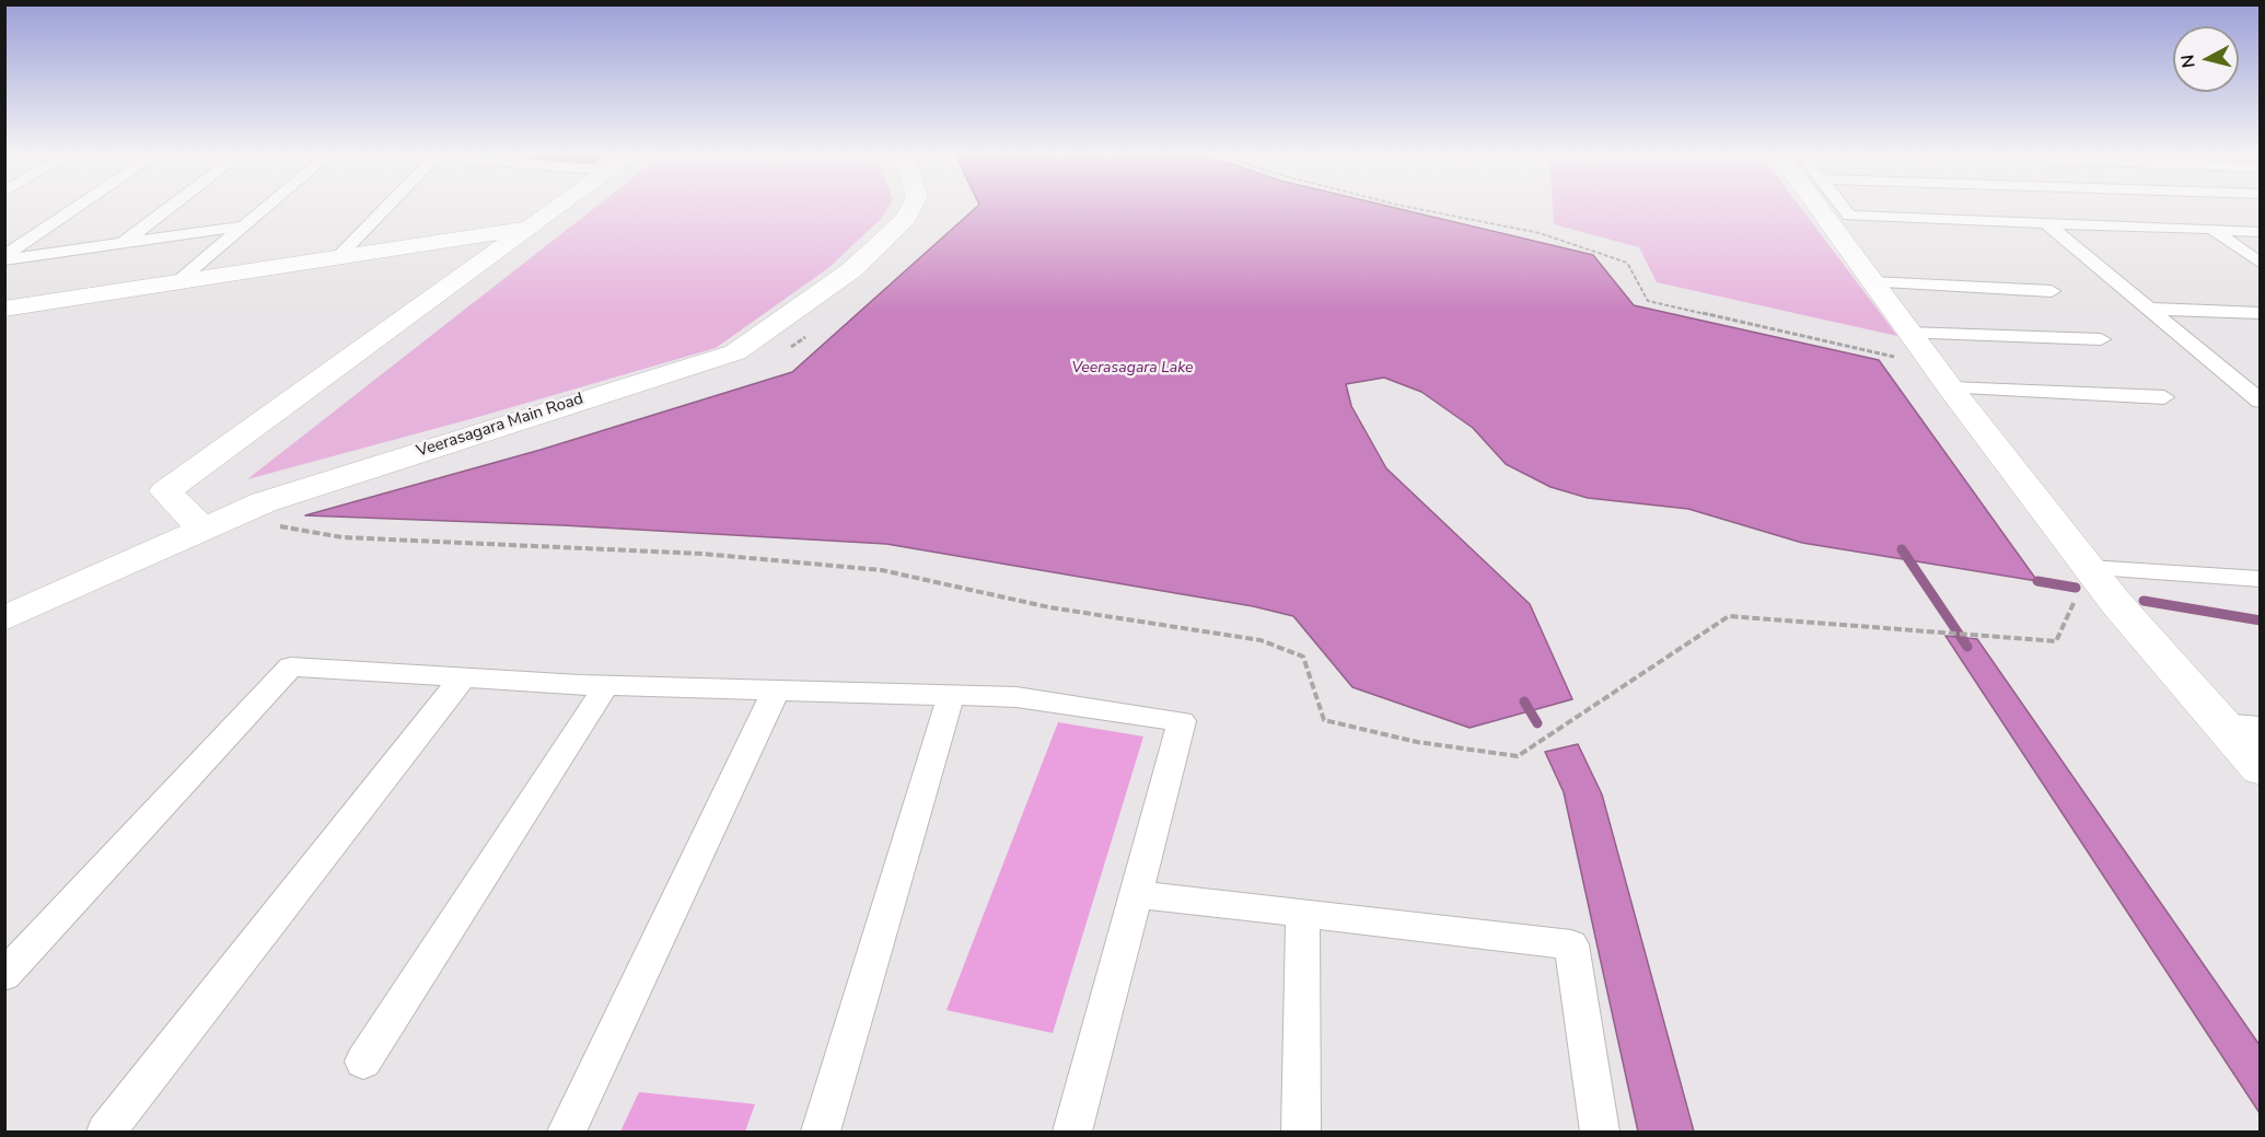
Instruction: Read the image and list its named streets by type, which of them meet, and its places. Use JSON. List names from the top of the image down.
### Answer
{
  "streets": {
    "street": ["Veerasagara Main Road"]
  },
  "water": ["Veerasagara Lake"],
  "north": "left"
}
